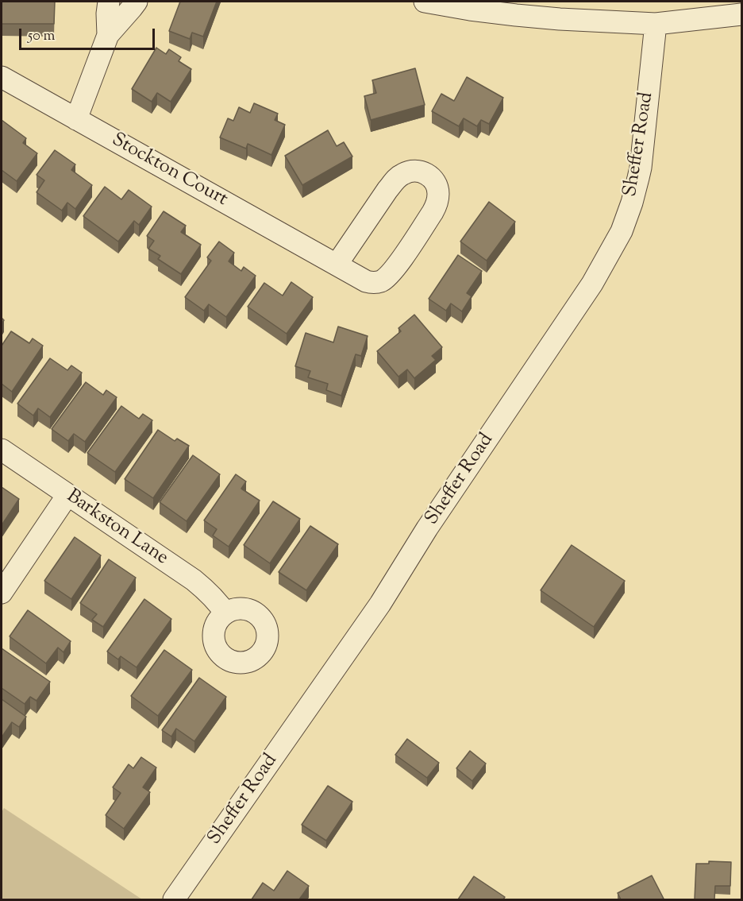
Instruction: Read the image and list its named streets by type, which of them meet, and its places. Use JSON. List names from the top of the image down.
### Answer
{
  "streets": {
    "street": ["Sheffer Road", "Stockton Court", "Barkston Lane"]
  },
  "scale_bar": "50 m"
}
